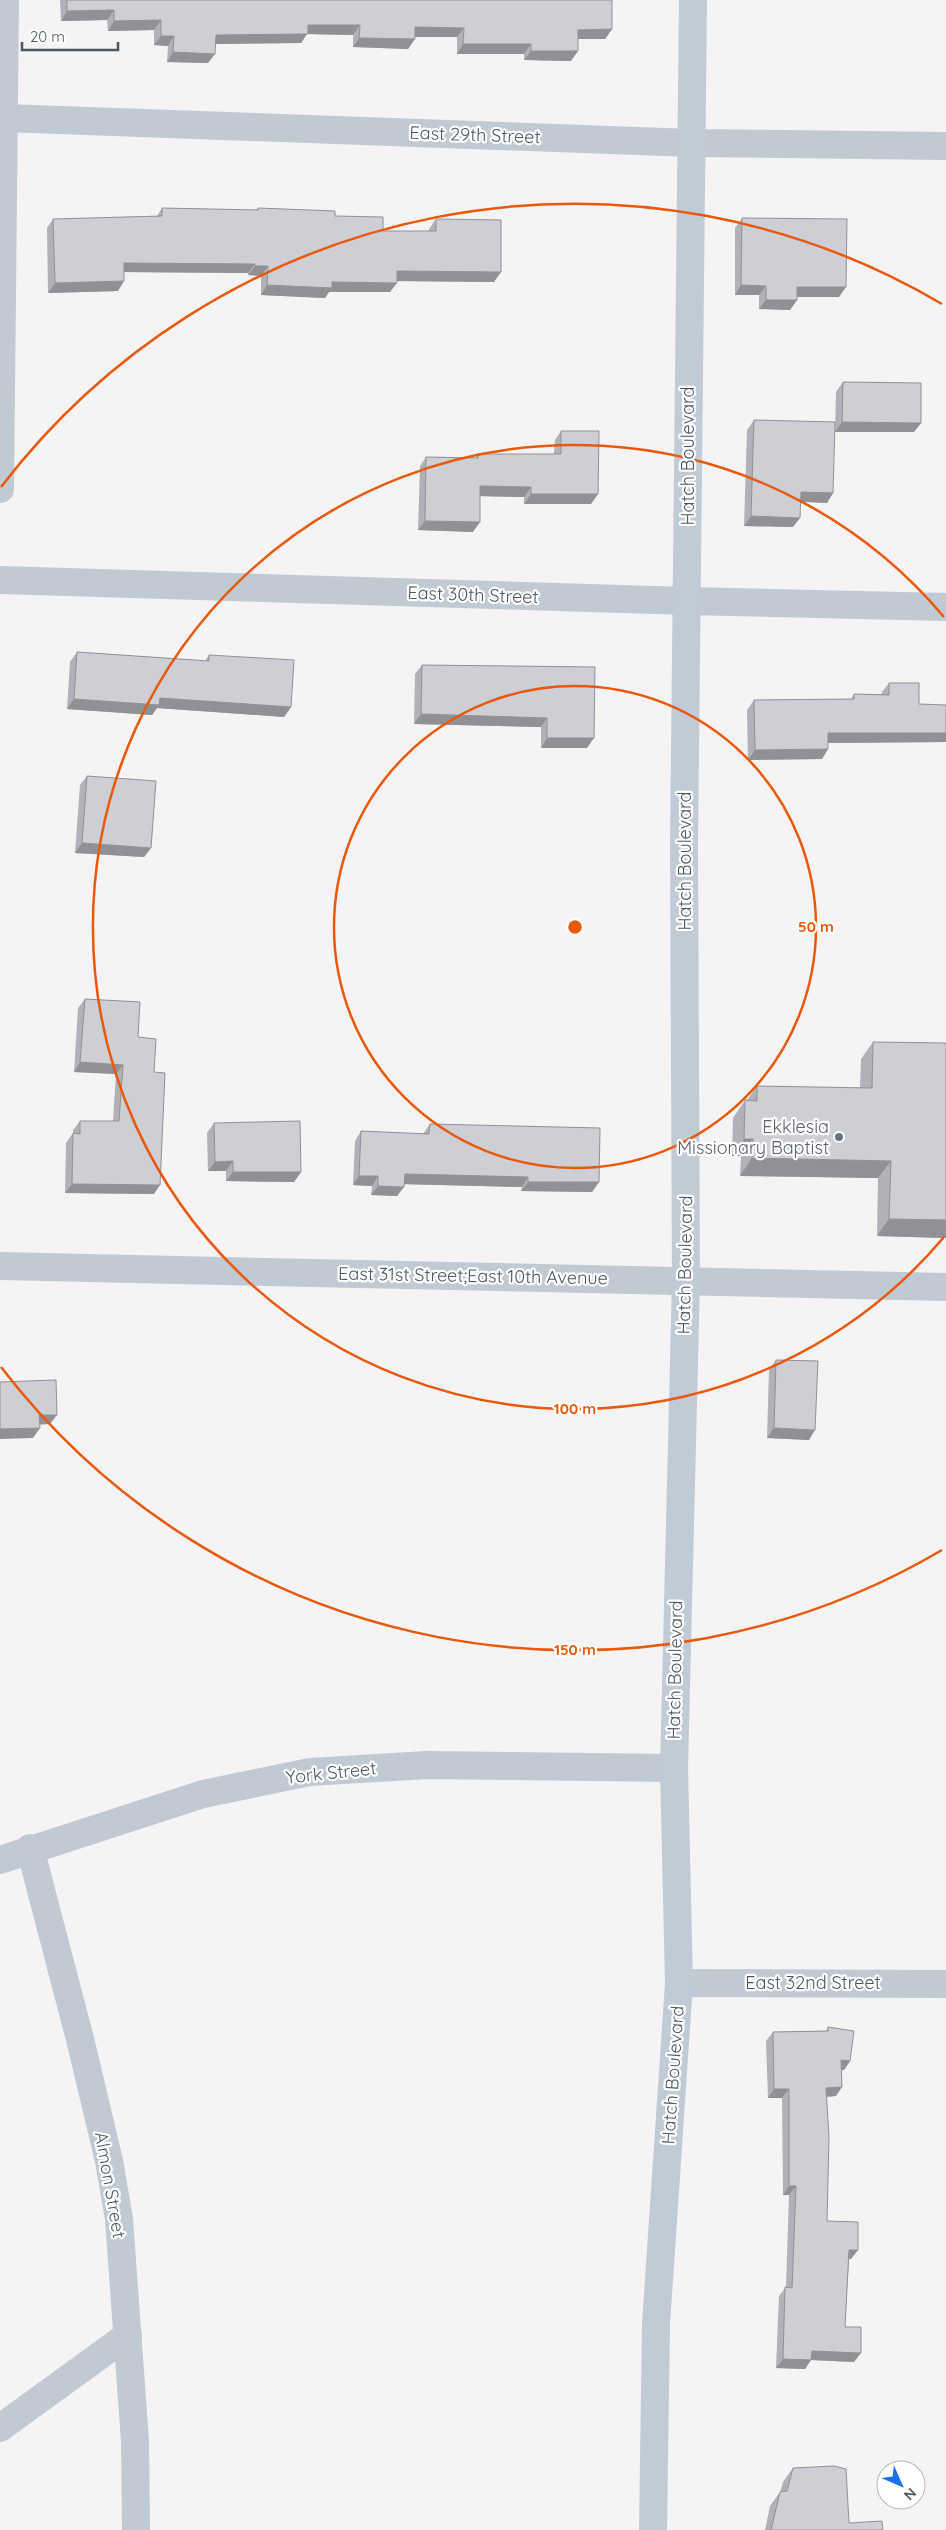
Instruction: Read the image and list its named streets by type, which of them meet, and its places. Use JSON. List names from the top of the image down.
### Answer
{
  "streets": {
    "main road": ["Hatch Boulevard"],
    "street": [
      "East 29th Street",
      "East 30th Street",
      "East 31st Street;East 10th Avenue",
      "York Street",
      "East 32nd Street",
      "Almon Street"
    ]
  },
  "crossings": [
    ["East 29th Street", "Hatch Boulevard"],
    ["Hatch Boulevard", "East 30th Street"],
    ["Hatch Boulevard", "East 31st Street;East 10th Avenue"],
    ["Hatch Boulevard", "York Street"],
    ["Hatch Boulevard", "East 32nd Street"],
    ["York Street", "Almon Street"]
  ],
  "places": ["Ekklesia Missionary Baptist"],
  "scale_bar": "20 m",
  "north": "bottom right",
  "rings": ["50 m", "100 m", "150 m"]
}
